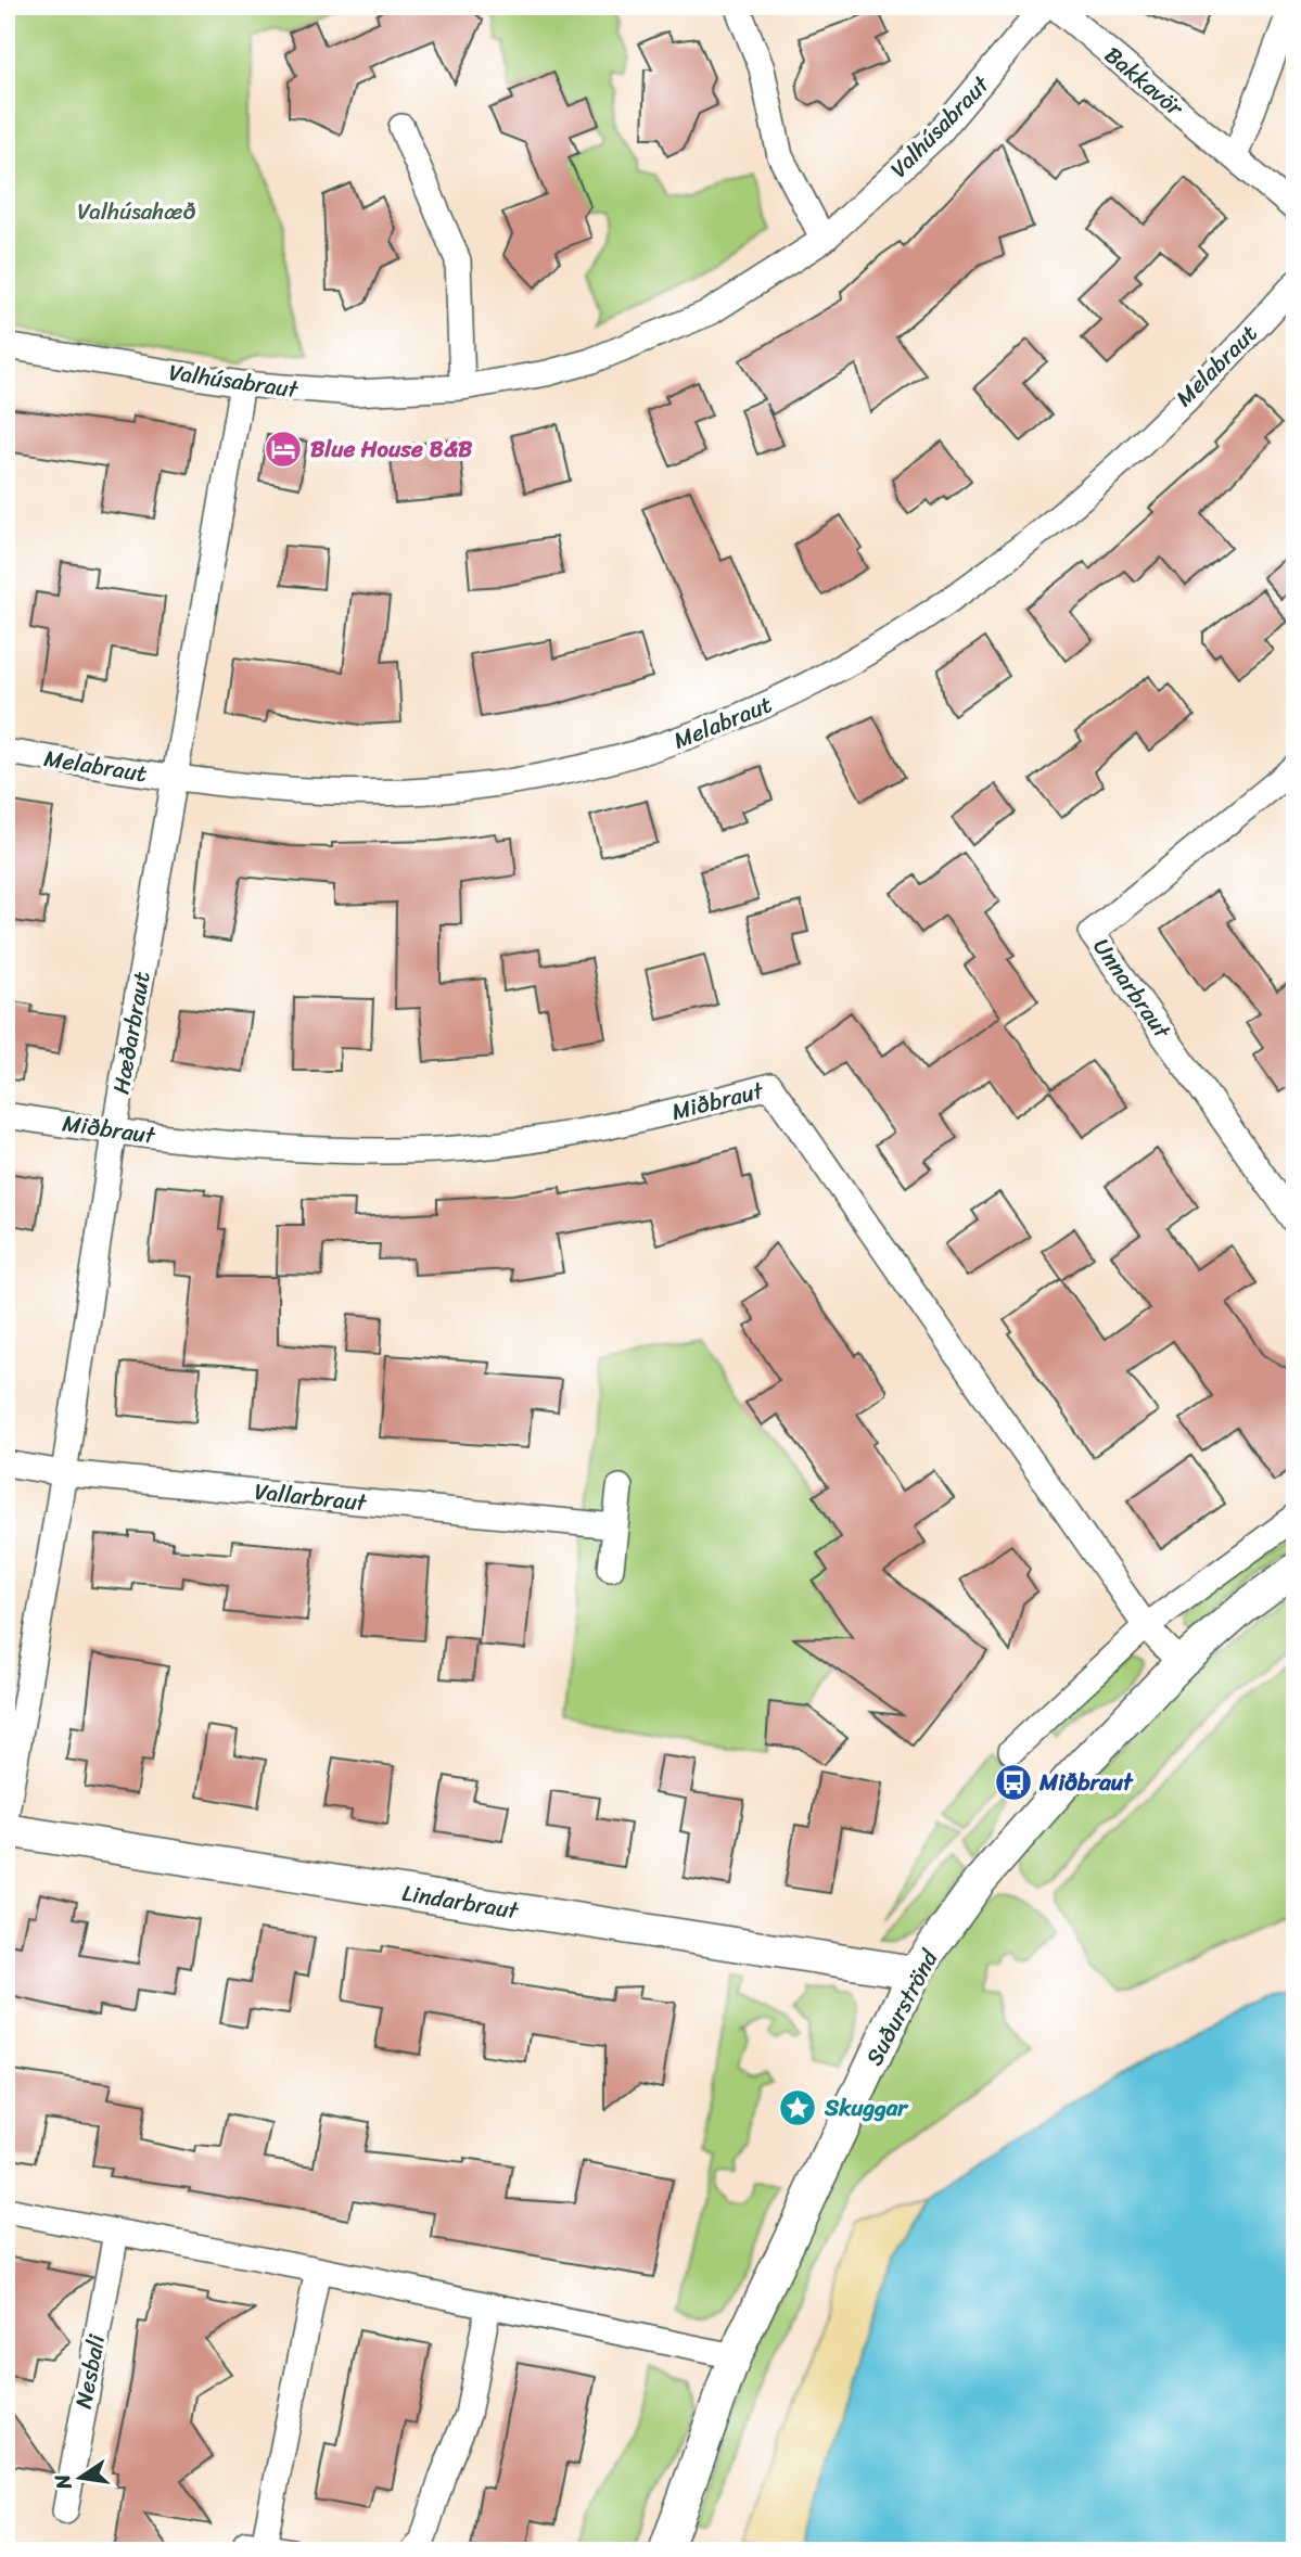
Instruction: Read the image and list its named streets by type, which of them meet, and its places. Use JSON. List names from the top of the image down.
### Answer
{
  "streets": {
    "street": [
      "Bakkavör",
      "Valhúsabraut",
      "Melabraut",
      "Unnarbraut",
      "Hæðarbraut",
      "Miðbraut",
      "Vallarbraut",
      "Lindarbraut",
      "Suðurströnd",
      "Nesbali"
    ]
  },
  "crossings": [
    ["Valhúsabraut", "Hæðarbraut"],
    ["Melabraut", "Hæðarbraut"],
    ["Hæðarbraut", "Miðbraut"],
    ["Hæðarbraut", "Vallarbraut"],
    ["Miðbraut", "Suðurströnd"],
    ["Lindarbraut", "Suðurströnd"]
  ],
  "parks": ["Valhúsahæð"],
  "places": {
    "hotel": ["Blue House B&B"],
    "bus stop": ["Miðbraut"],
    "place": ["Skuggar"]
  },
  "north": "left"
}
